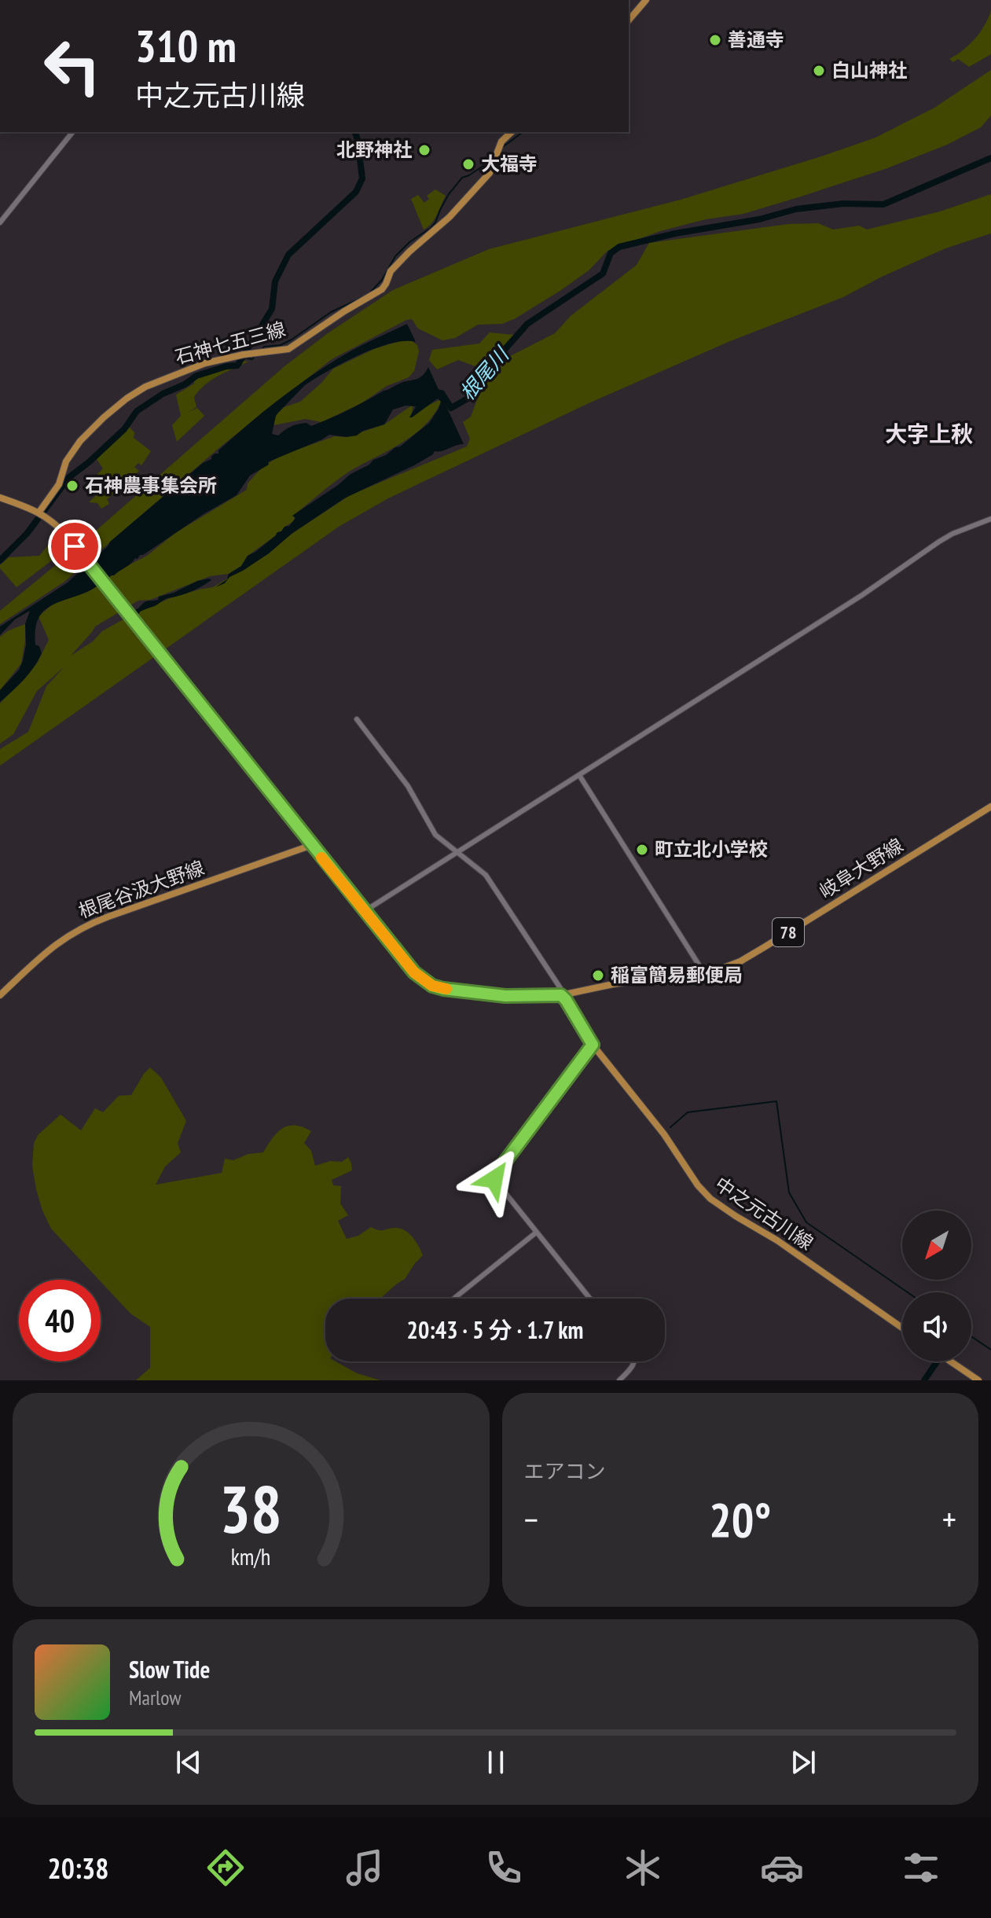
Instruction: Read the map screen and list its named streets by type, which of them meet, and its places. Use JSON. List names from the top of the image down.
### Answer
{
  "streets": {
    "main road": [
      "石神七五三線",
      "岐阜大野線",
      "根尾谷汲大野線",
      "78",
      "中之元古川線"
    ]
  },
  "crossings": [
    ["石神七五三線", "岐阜大野線"],
    ["岐阜大野線", "根尾谷汲大野線"],
    ["岐阜大野線", "中之元古川線"]
  ],
  "districts": ["大字上秋"],
  "water": ["根尾川"],
  "places": [
    "善通寺",
    "白山神社",
    "北野神社",
    "大福寺",
    "石神農事集会所",
    "町立北小学校",
    "稲富簡易郵便局"
  ],
  "north": "bottom left",
  "page": {
    "turn": ["310 m", "中之元古川線"],
    "limit": "40",
    "trip": "20:43 · 5 分 · 1.7 km",
    "tile": "エアコン",
    "heat": ["−", "20°", "+"],
    "song": ["Slow Tide", "Marlow"],
    "tabs": "20:38",
    "gauge": ["38", "km/h"]
  }
}
